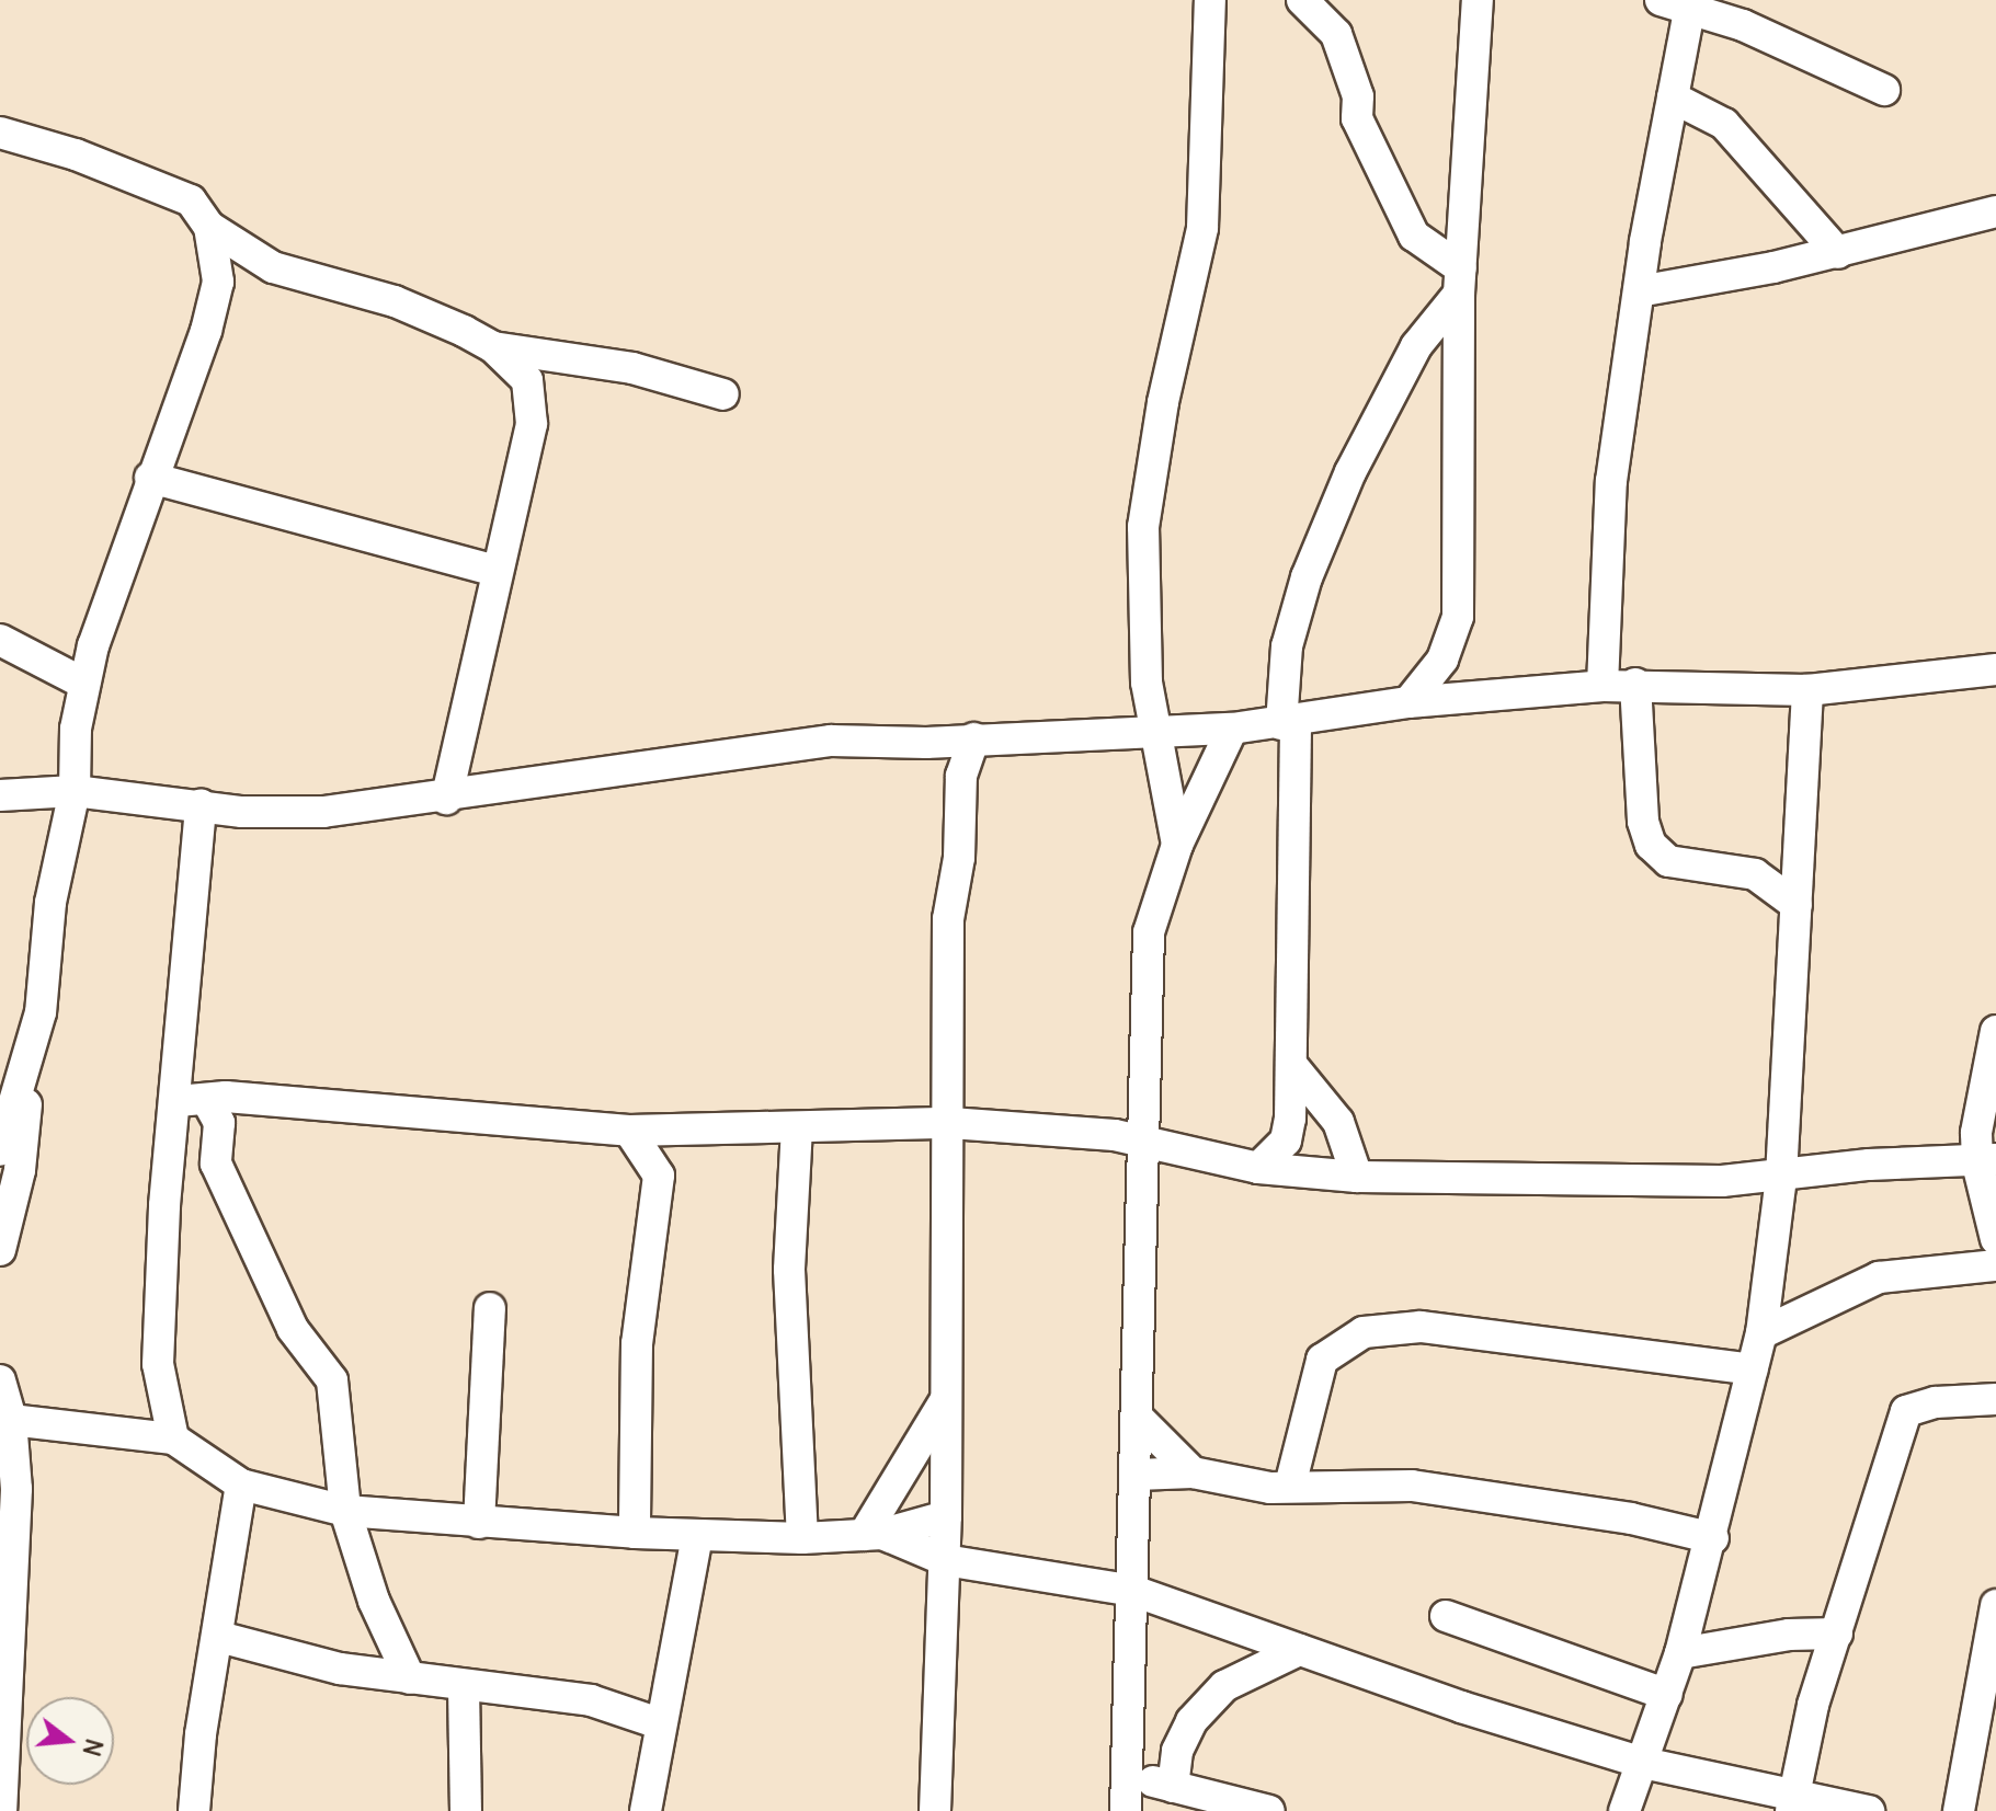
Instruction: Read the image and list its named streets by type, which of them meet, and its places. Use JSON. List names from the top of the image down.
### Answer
{
  "north": "right"
}
